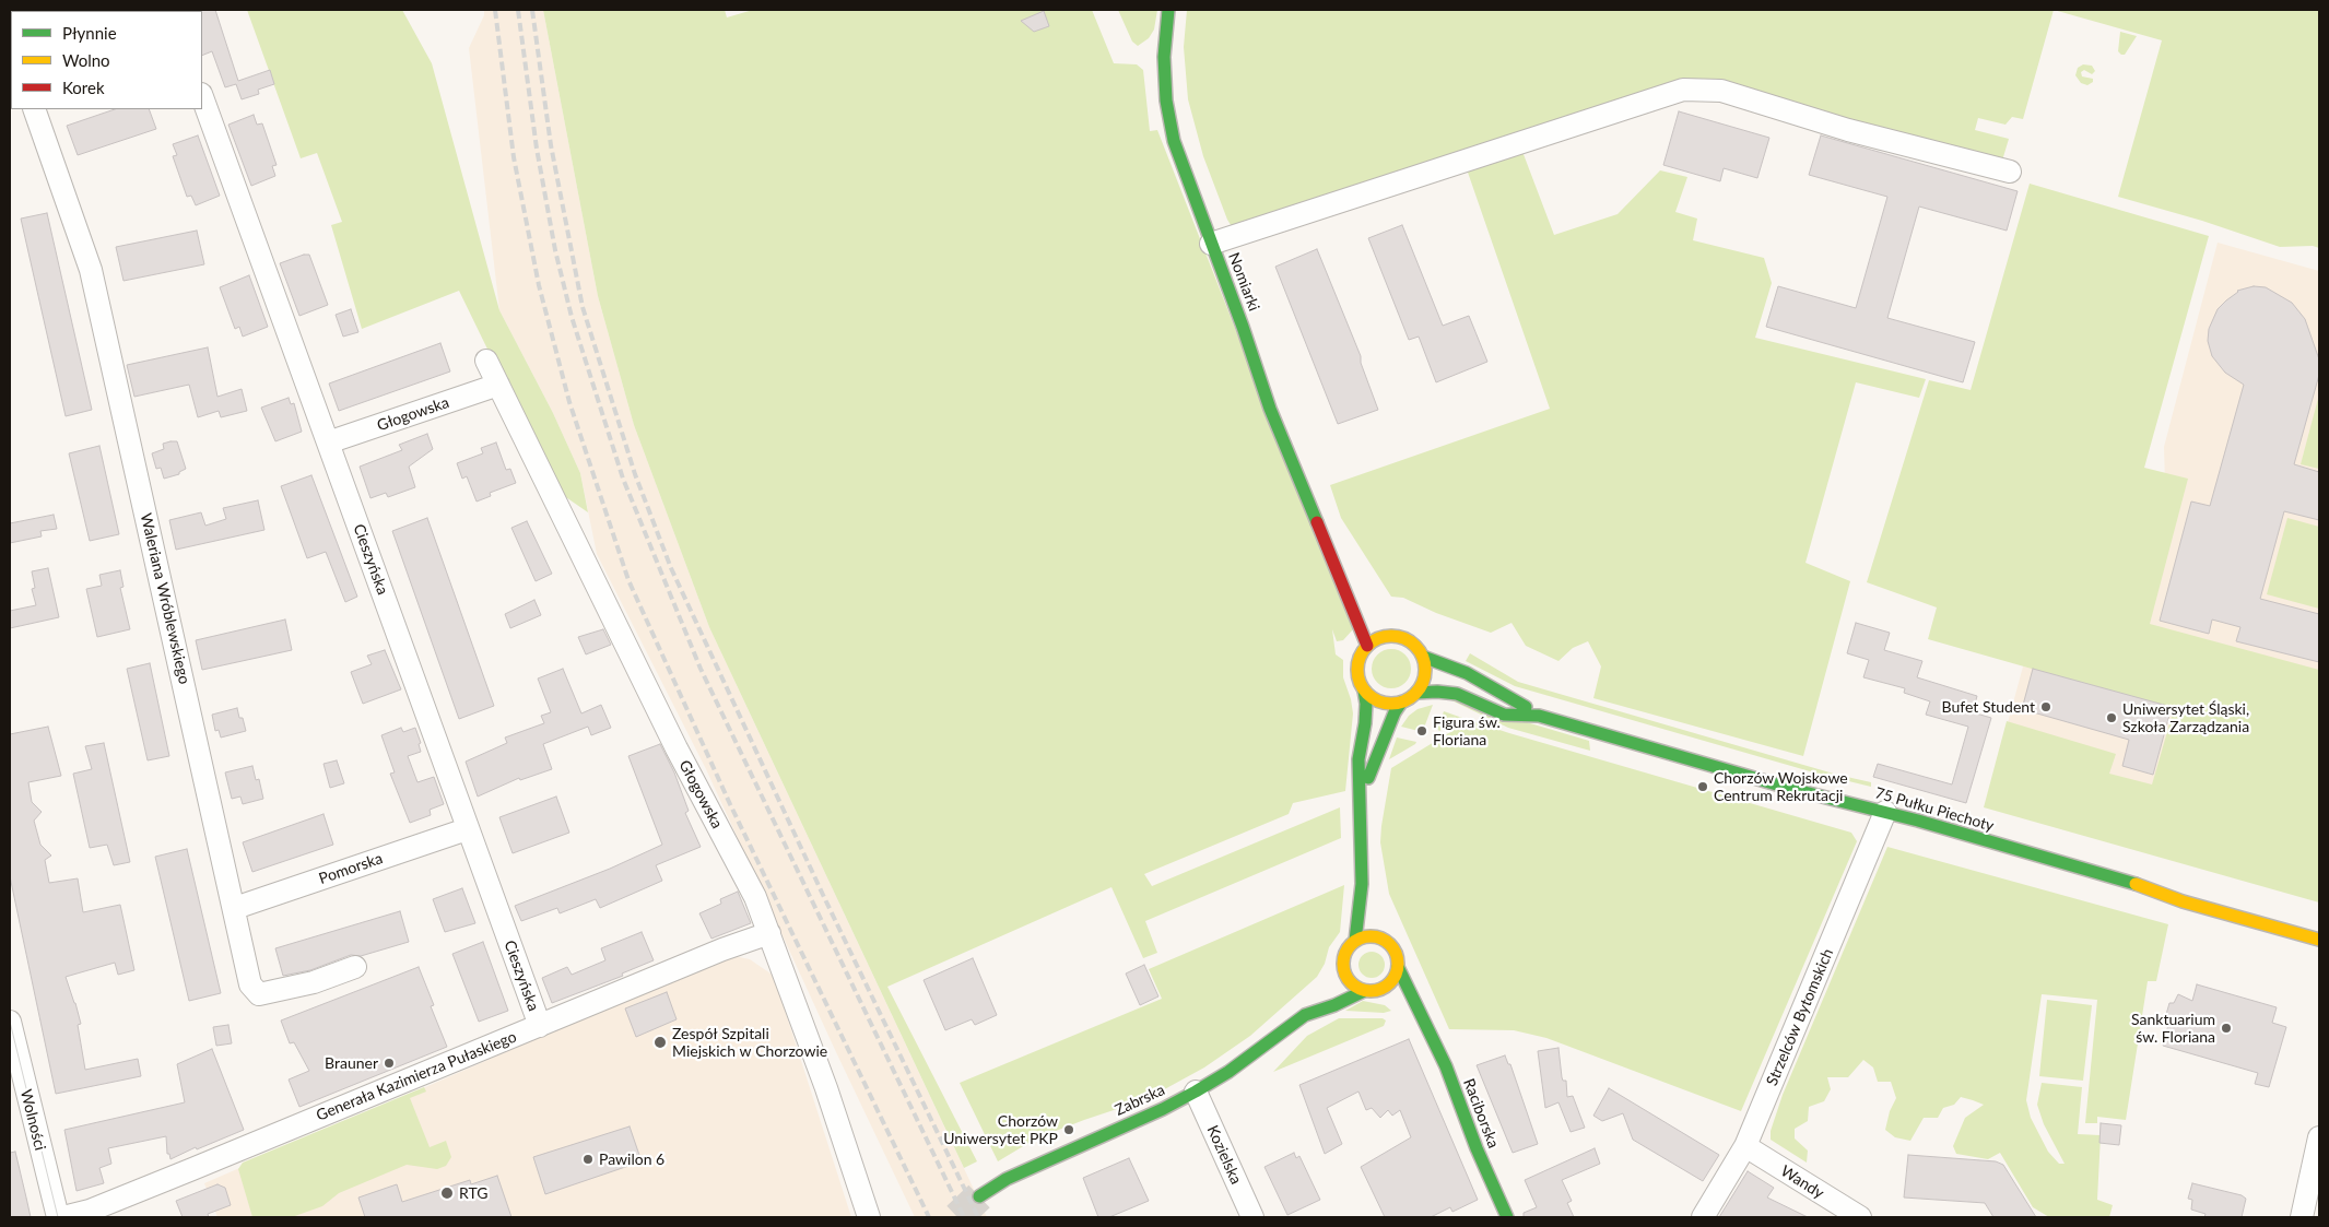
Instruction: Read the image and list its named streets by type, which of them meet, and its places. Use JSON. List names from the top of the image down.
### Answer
{
  "streets": {
    "main road": [
      "Nomiarki",
      "75 Pułku Piechoty",
      "Zabrska",
      "Raciborska"
    ],
    "street": [
      "Głogowska",
      "Cieszyńska",
      "Waleriana Wróblewskiego",
      "Pomorska",
      "Strzelców Bytomskich",
      "Generała Kazimierza Pułaskiego",
      "Wolności",
      "Kozielska",
      "Wandy"
    ]
  },
  "crossings": [
    ["Nomiarki", "75 Pułku Piechoty"],
    ["Głogowska", "Cieszyńska"],
    ["Głogowska", "Generała Kazimierza Pułaskiego"],
    ["Cieszyńska", "Pomorska"],
    ["Cieszyńska", "Generała Kazimierza Pułaskiego"],
    ["Waleriana Wróblewskiego", "Pomorska"],
    ["75 Pułku Piechoty", "Strzelców Bytomskich"],
    ["Strzelców Bytomskich", "Wandy"],
    ["Zabrska", "Raciborska"],
    ["Zabrska", "Kozielska"]
  ],
  "places": [
    "Bufet Student",
    "Uniwersytet Śląski, Szkoła Zarządzania",
    "Figura św. Floriana",
    "Chorzów Wojskowe Centrum Rekrutacji",
    "Sanktuarium św. Floriana",
    "Zespół Szpitali Miejskich w Chorzowie",
    "Brauner",
    "Chorzów Uniwersytet PKP",
    "Pawilon 6",
    "RTG"
  ],
  "legend": ["Płynnie", "Wolno", "Korek"]
}
